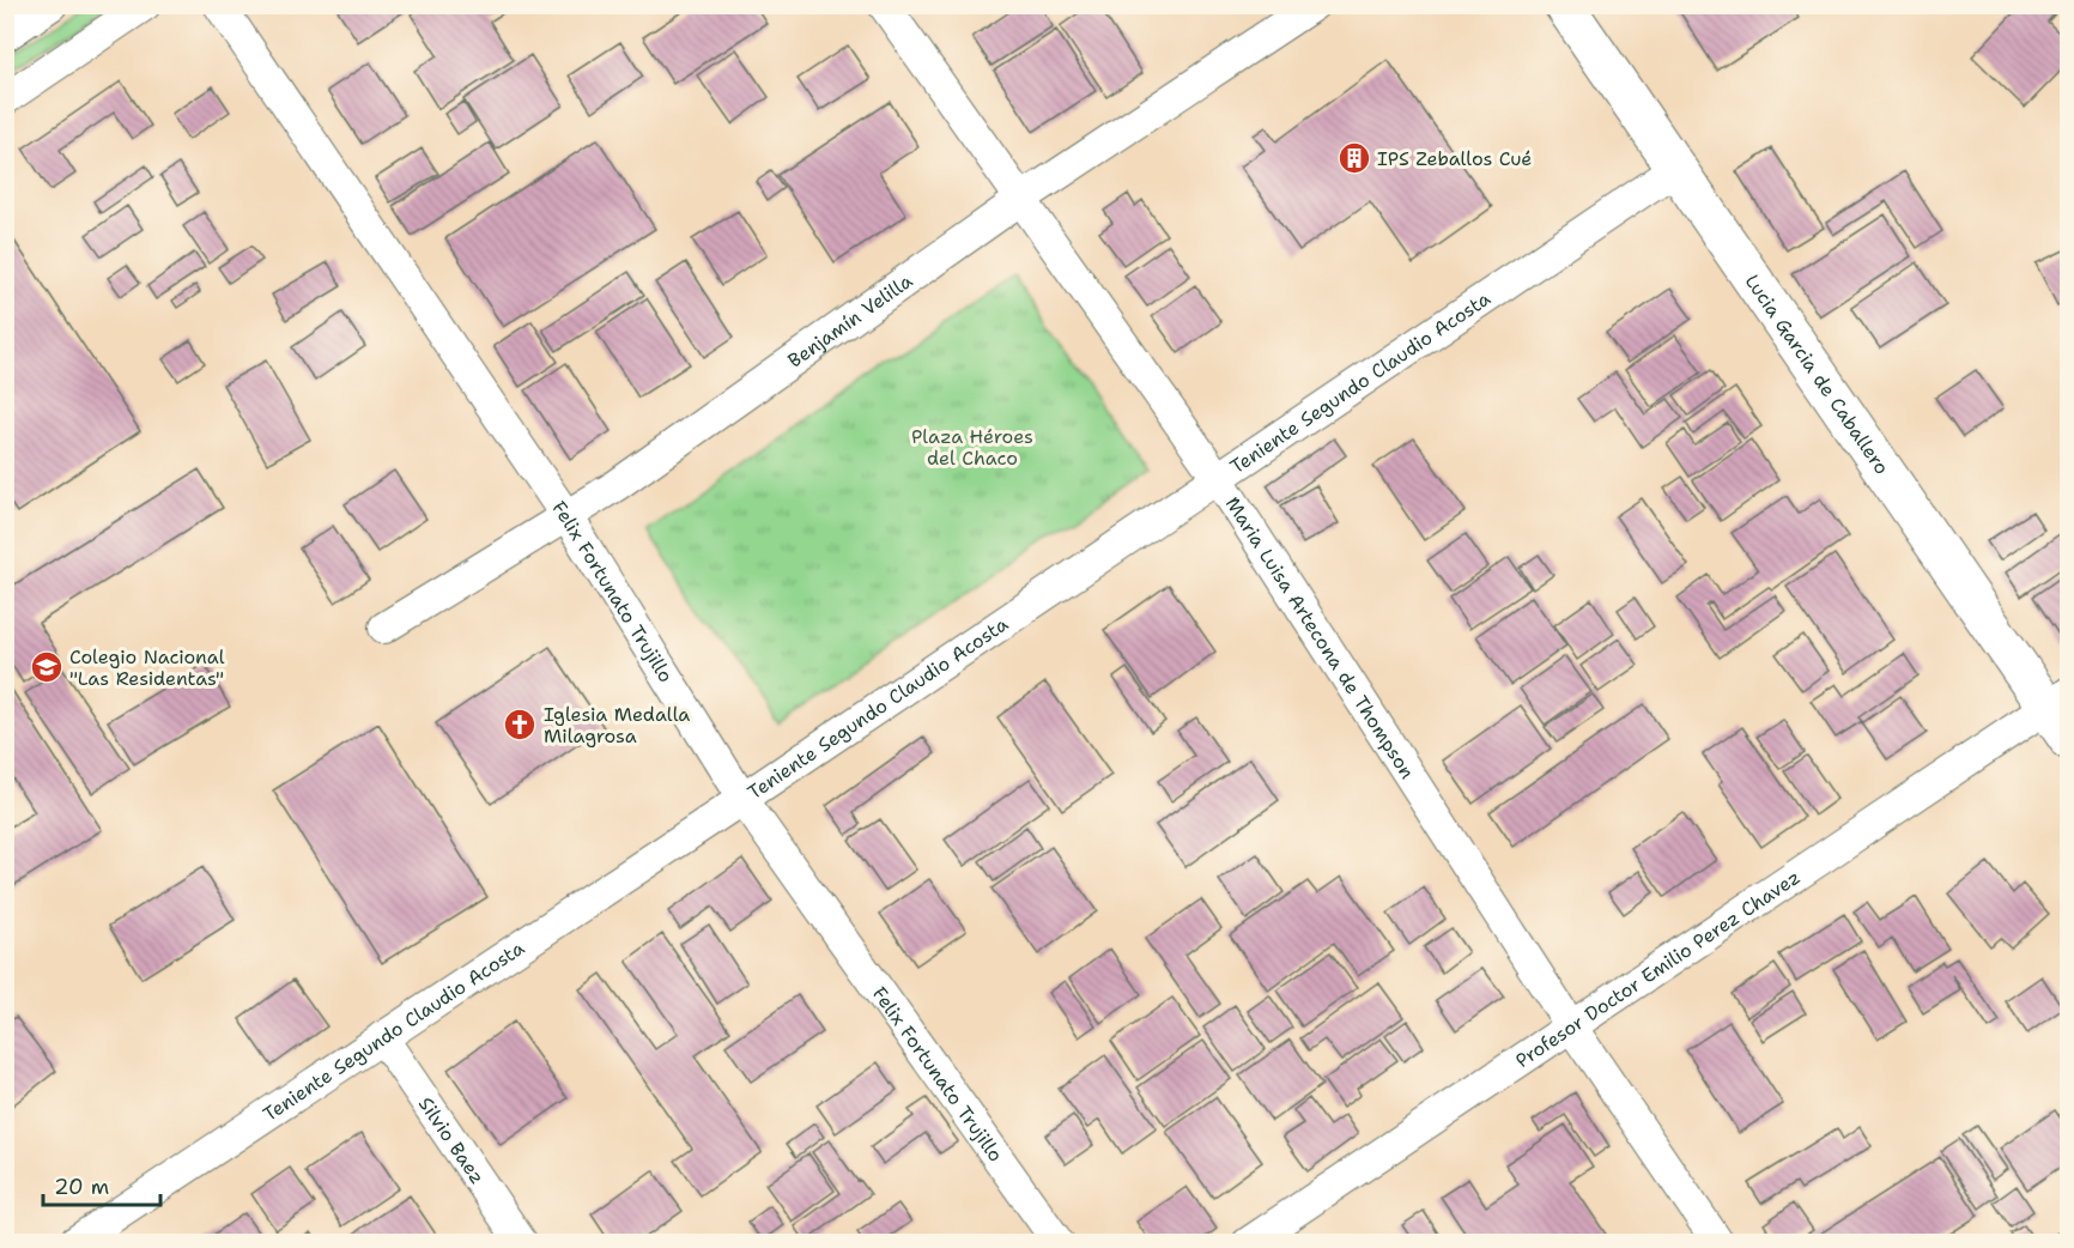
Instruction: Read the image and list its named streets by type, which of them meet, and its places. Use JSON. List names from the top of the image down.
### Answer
{
  "streets": {
    "street": [
      "Benjamín Velilla",
      "Lucia Garcia de Caballero",
      "Teniente Segundo Claudio Acosta",
      "Felix Fortunato Trujillo",
      "Maria Luisa Artecona de Thompson",
      "Profesor Doctor Emilio Perez Chavez",
      "Silvio Baez"
    ]
  },
  "crossings": [
    ["Benjamín Velilla", "Felix Fortunato Trujillo"],
    ["Benjamín Velilla", "Maria Luisa Artecona de Thompson"],
    ["Lucia Garcia de Caballero", "Teniente Segundo Claudio Acosta"],
    ["Lucia Garcia de Caballero", "Profesor Doctor Emilio Perez Chavez"],
    ["Teniente Segundo Claudio Acosta", "Felix Fortunato Trujillo"],
    ["Teniente Segundo Claudio Acosta", "Maria Luisa Artecona de Thompson"],
    ["Teniente Segundo Claudio Acosta", "Silvio Baez"],
    ["Maria Luisa Artecona de Thompson", "Profesor Doctor Emilio Perez Chavez"]
  ],
  "parks": ["Plaza Héroes del Chaco"],
  "places": {
    "building": ["IPS Zeballos Cué"],
    "school or university": ["Colegio Nacional \"Las Residentas\""],
    "church": ["Iglesia Medalla Milagrosa"]
  },
  "scale_bar": "20 m"
}
